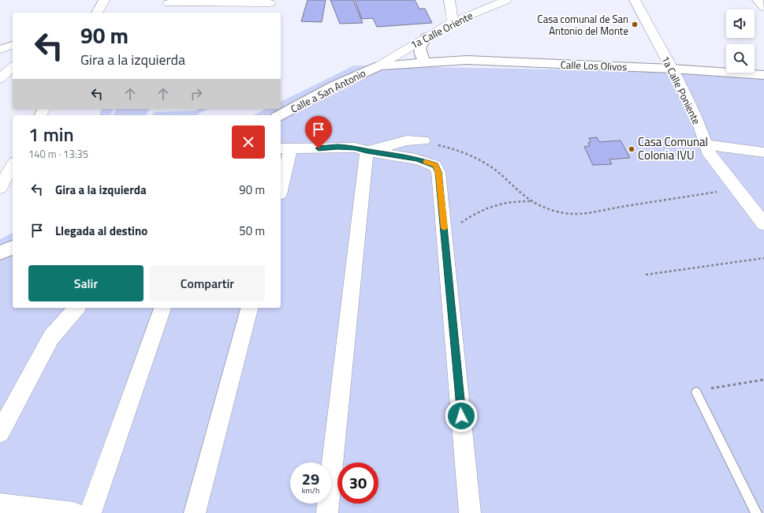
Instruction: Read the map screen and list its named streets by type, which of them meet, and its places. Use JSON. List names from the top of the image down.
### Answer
{
  "streets": {
    "street": [
      "1a Calle Oriente",
      "Calle Los Olivos",
      "1a Calle Poniente",
      "Calle a San Antonio"
    ]
  },
  "crossings": [
    ["1a Calle Oriente", "Calle Los Olivos"],
    ["1a Calle Oriente", "Calle a San Antonio"],
    ["Calle Los Olivos", "1a Calle Poniente"],
    ["Calle Los Olivos", "Calle a San Antonio"]
  ],
  "places": ["Casa comunal de San Antonio del Monte", "Casa Comunal Colonia IVU"],
  "page": {
    "turn": ["90 m", "Gira a la izquierda"],
    "heading": ["1 min", "140 m · 13:35"],
    "list": [
      {
        "name": "Gira a la izquierda",
        "value": "90 m"
      },
      {
        "name": "Llegada al destino",
        "value": "50 m"
      }
    ],
    "buttons": ["Salir", "Compartir"],
    "speed": "29 km/h",
    "limit": "30"
  }
}
